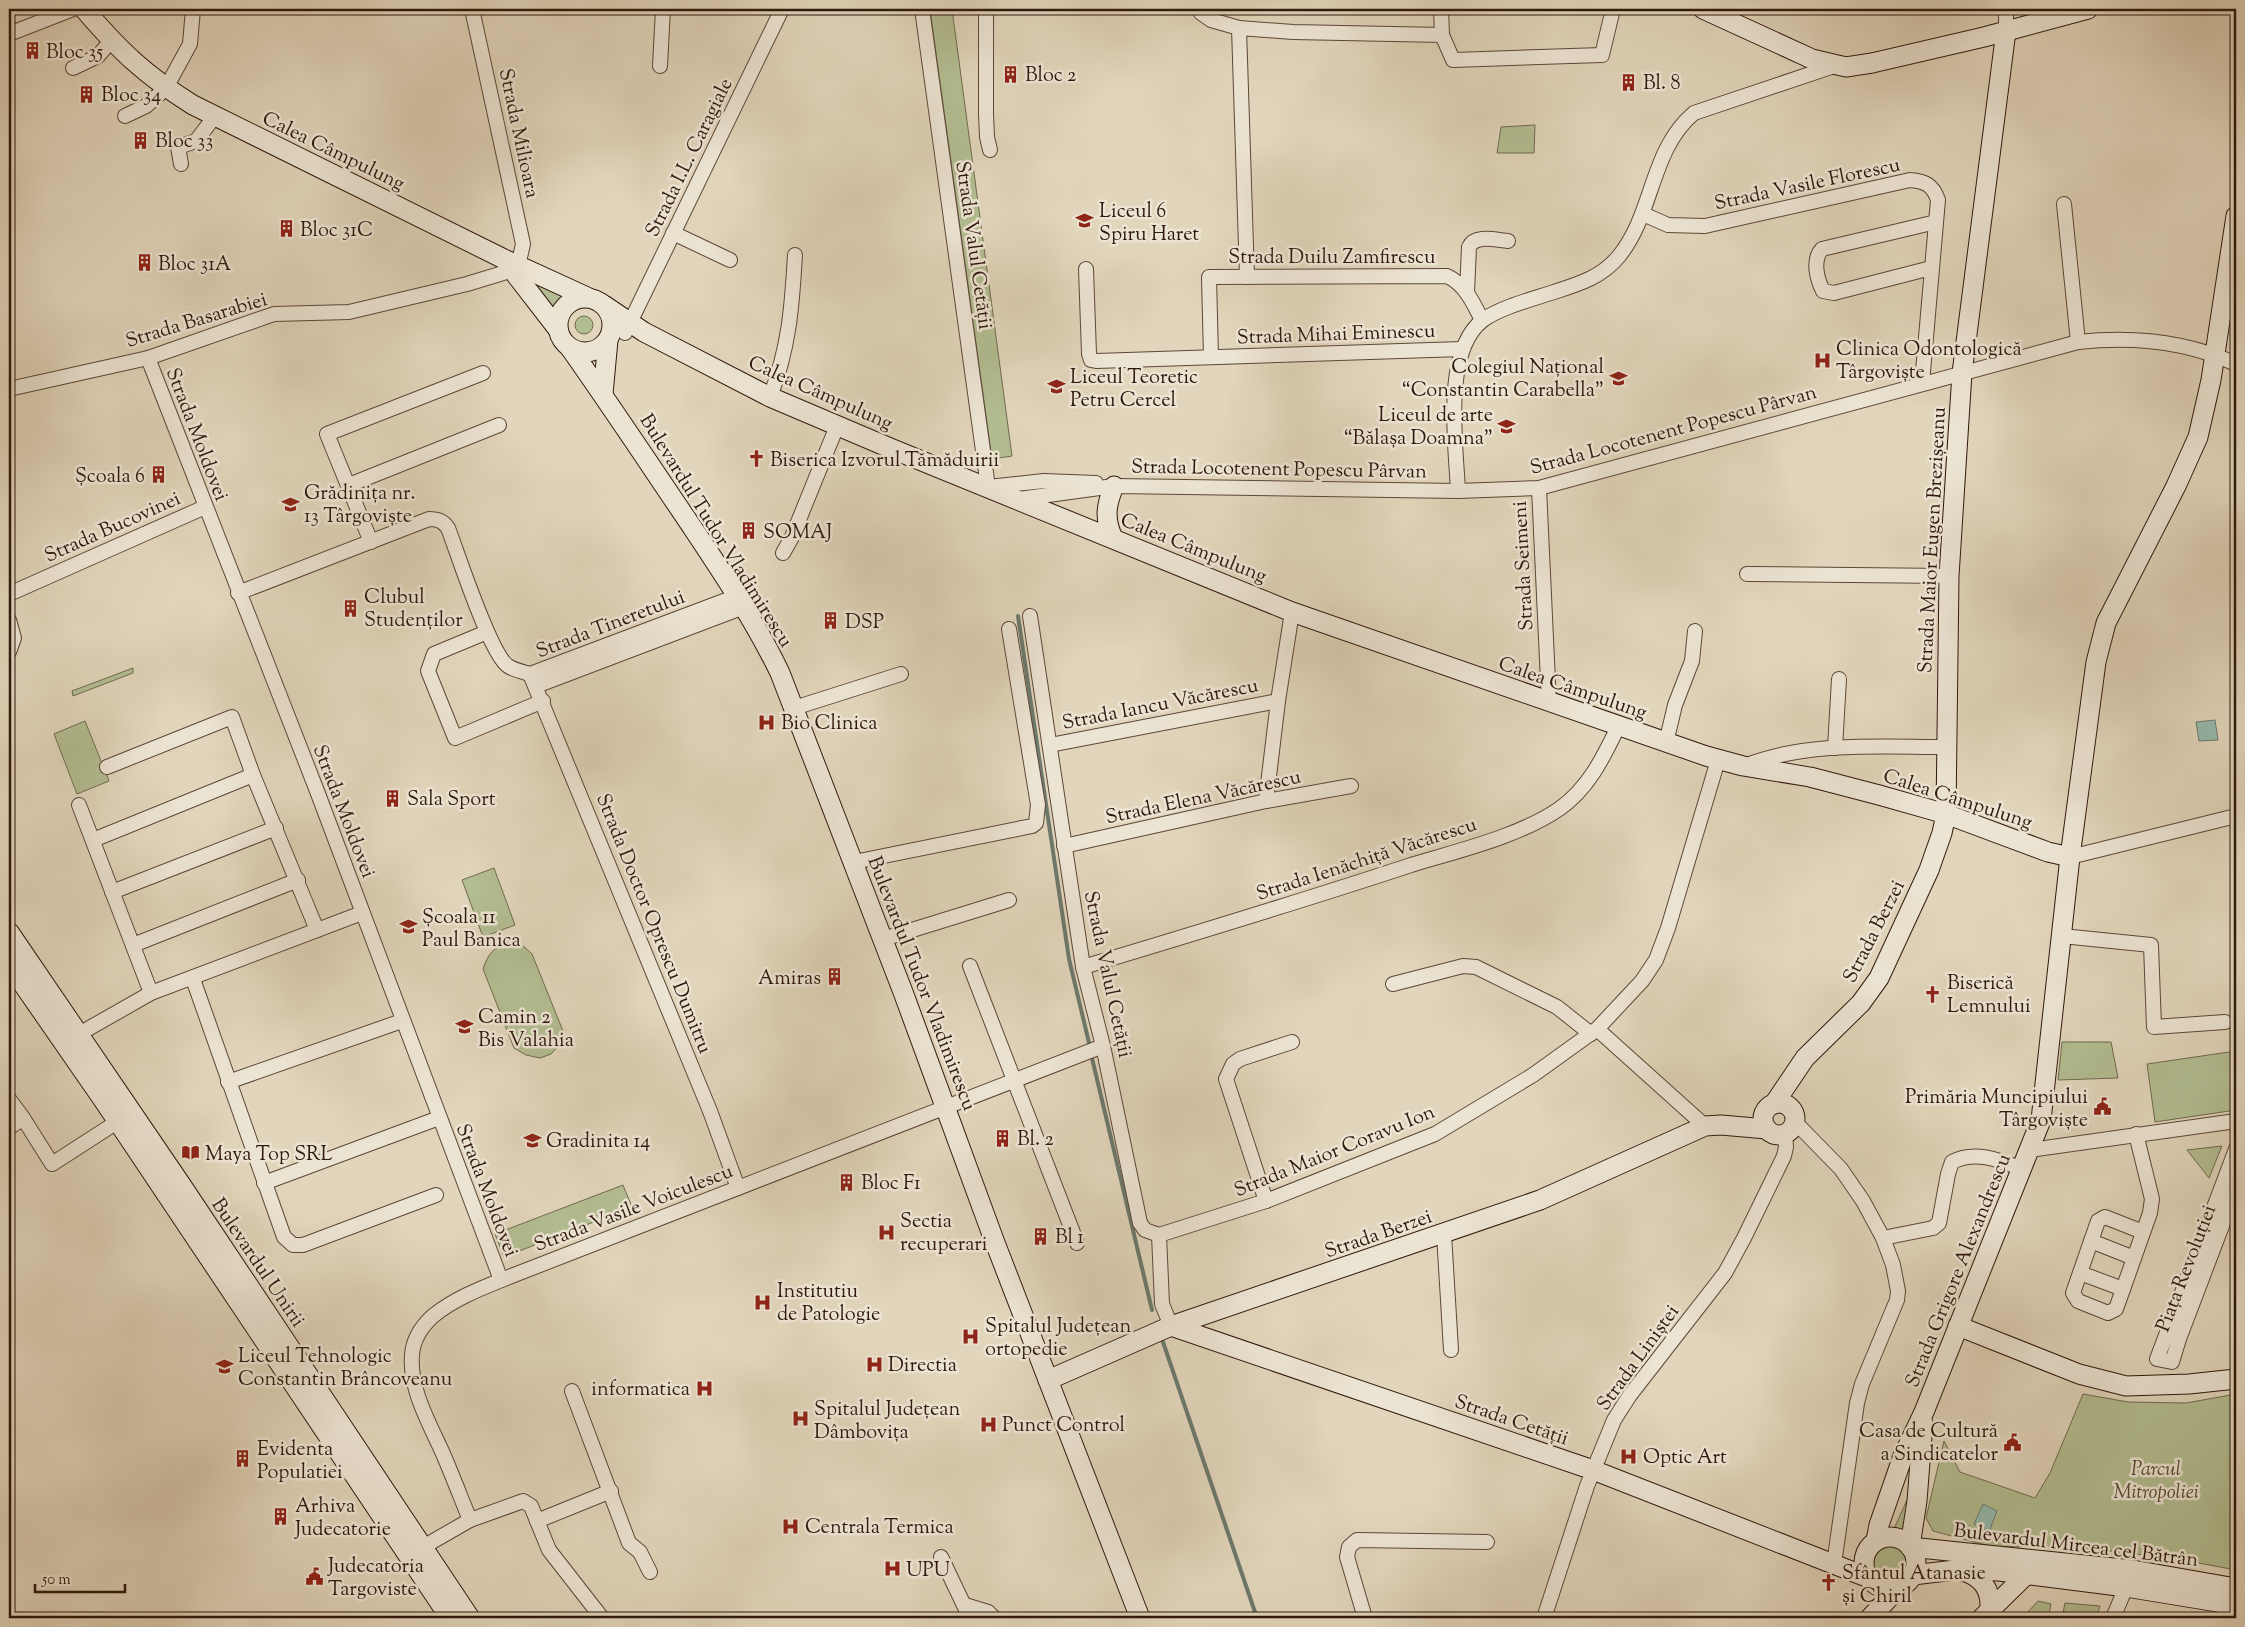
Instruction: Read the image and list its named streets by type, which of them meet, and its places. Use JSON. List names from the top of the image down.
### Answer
{
  "streets": {
    "street": [
      "Strada Milioara",
      "Calea Câmpulung",
      "Strada I.L. Caragiale",
      "Strada Vasile Florescu",
      "Strada Valul Cetății",
      "Strada Duilu Zamfirescu",
      "Strada Basarabiei",
      "Strada Mihai Eminescu",
      "Strada Locotenent Popescu Pârvan",
      "Strada Moldovei",
      "Strada Bucovinei",
      "Bulevardul Tudor Vladimirescu",
      "Strada Maior Eugen Brezișeanu",
      "Strada Seimeni",
      "Strada Tineretului",
      "Strada Iancu Văcărescu",
      "Strada Elena Văcărescu",
      "Strada Ienăchiță Văcărescu",
      "Strada Doctor Oprescu Dumitru",
      "Strada Berzei",
      "Strada Maior Coravu Ion",
      "Strada Vasile Voiculescu",
      "Bulevardul Unirii",
      "Piața Revoluției",
      "Strada Grigore Alexandrescu",
      "Strada Liniștei",
      "Strada Cetății",
      "Bulevardul Mircea cel Bătrân"
    ]
  },
  "crossings": [
    ["Strada Milioara", "Calea Câmpulung"],
    ["Strada Milioara", "Strada Basarabiei"],
    ["Calea Câmpulung", "Strada I.L. Caragiale"],
    ["Calea Câmpulung", "Strada Valul Cetății"],
    ["Calea Câmpulung", "Strada Basarabiei"],
    ["Calea Câmpulung", "Strada Locotenent Popescu Pârvan"],
    ["Calea Câmpulung", "Bulevardul Tudor Vladimirescu"],
    ["Calea Câmpulung", "Strada Maior Eugen Brezișeanu"],
    ["Calea Câmpulung", "Strada Seimeni"],
    ["Calea Câmpulung", "Strada Ienăchiță Văcărescu"],
    ["Calea Câmpulung", "Strada Berzei"],
    ["Calea Câmpulung", "Strada Maior Coravu Ion"],
    ["Calea Câmpulung", "Strada Grigore Alexandrescu"],
    ["Strada I.L. Caragiale", "Bulevardul Tudor Vladimirescu"],
    ["Strada Vasile Florescu", "Strada Locotenent Popescu Pârvan"],
    ["Strada Valul Cetății", "Strada Iancu Văcărescu"],
    ["Strada Valul Cetății", "Strada Elena Văcărescu"],
    ["Strada Valul Cetății", "Strada Ienăchiță Văcărescu"],
    ["Strada Valul Cetății", "Strada Maior Coravu Ion"],
    ["Strada Valul Cetății", "Strada Vasile Voiculescu"],
    ["Strada Duilu Zamfirescu", "Strada Mihai Eminescu"],
    ["Strada Basarabiei", "Strada Moldovei"],
    ["Strada Locotenent Popescu Pârvan", "Strada Maior Eugen Brezișeanu"],
    ["Strada Locotenent Popescu Pârvan", "Strada Seimeni"],
    ["Strada Locotenent Popescu Pârvan", "Strada Grigore Alexandrescu"],
    ["Strada Moldovei", "Strada Bucovinei"],
    ["Strada Moldovei", "Strada Tineretului"],
    ["Strada Moldovei", "Strada Vasile Voiculescu"],
    ["Bulevardul Tudor Vladimirescu", "Strada Tineretului"],
    ["Bulevardul Tudor Vladimirescu", "Strada Berzei"],
    ["Bulevardul Tudor Vladimirescu", "Strada Vasile Voiculescu"],
    ["Strada Maior Eugen Brezișeanu", "Strada Berzei"],
    ["Strada Tineretului", "Strada Doctor Oprescu Dumitru"],
    ["Strada Doctor Oprescu Dumitru", "Strada Vasile Voiculescu"],
    ["Strada Berzei", "Strada Liniștei"],
    ["Strada Berzei", "Strada Cetății"],
    ["Strada Grigore Alexandrescu", "Strada Cetății"],
    ["Strada Grigore Alexandrescu", "Bulevardul Mircea cel Bătrân"],
    ["Strada Liniștei", "Strada Cetății"],
    ["Strada Cetății", "Bulevardul Mircea cel Bătrân"]
  ],
  "parks": ["Parcul Mitropoliei"],
  "places": {
    "building": [
      "Bloc 35",
      "Bloc 2",
      "Bl. 8",
      "Bloc 34",
      "Bloc 33",
      "Bloc 31C",
      "Bloc 31A",
      "Școala 6",
      "SOMAJ",
      "Clubul Studenților",
      "DSP",
      "Sala Sport",
      "Amiras",
      "Bl. 2",
      "Bloc F1",
      "Bl 1",
      "Evidenta Populatiei",
      "Arhiva Judecatorie"
    ],
    "school or university": [
      "Liceul 6 Spiru Haret",
      "Colegiul Național “Constantin Carabella”",
      "Liceul Teoretic Petru Cercel",
      "Liceul de arte “Bălașa Doamna”",
      "Grădinița nr. 13 Târgoviște",
      "Școala 11 Paul Banica",
      "Camin 2 Bis Valahia",
      "Gradinita 14",
      "Liceul Tehnologic Constantin Brâncoveanu"
    ],
    "hospital": [
      "Clinica Odontologică Târgoviște",
      "Bio Clinica",
      "Sectia recuperari",
      "Institutiu de Patologie",
      "Spitalul Județean ortopedie",
      "Directia",
      "informatica",
      "Spitalul Județean Dâmbovița",
      "Punct Control",
      "Optic Art",
      "Centrala Termica",
      "UPU"
    ],
    "church": ["Biserica Izvorul Tămăduirii", "Biserică Lemnului", "Sfântul Atanasie și Chiril"],
    "public building": ["Primăria Muncipiului Târgoviște", "Casa de Cultură a Sindicatelor", "Judecatoria Targoviste"],
    "library": ["Maya Top SRL"]
  },
  "scale_bar": "50 m"
}
